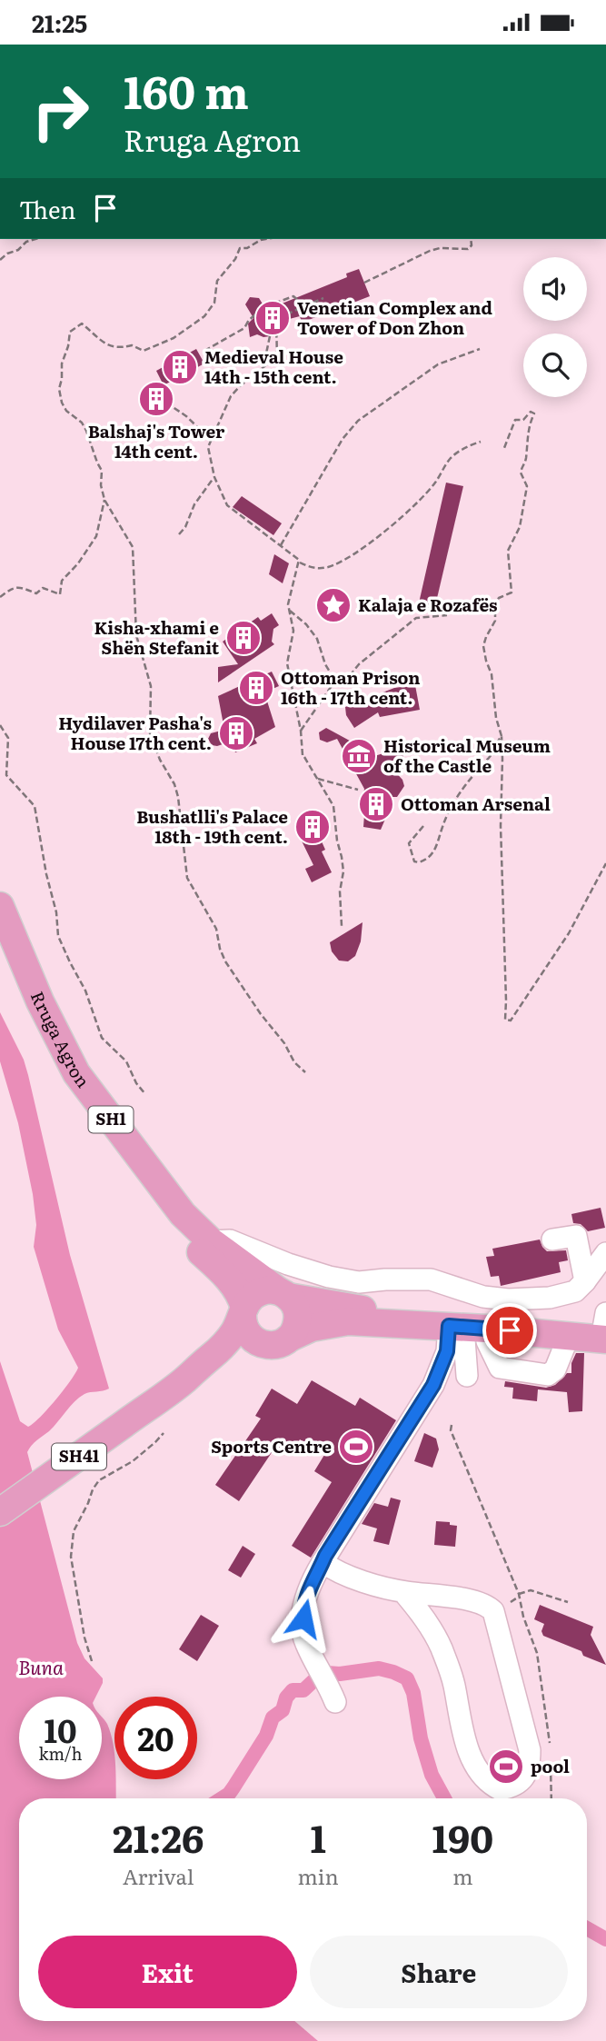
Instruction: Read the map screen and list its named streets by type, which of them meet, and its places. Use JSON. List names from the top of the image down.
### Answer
{
  "streets": {
    "main road": ["Rruga Agron", "SH1", "SH41"]
  },
  "crossings": [
    ["Rruga Agron", "SH41"]
  ],
  "water": ["Buna"],
  "places": {
    "building": [
      "Venetian Complex and Tower of Don Zhon",
      "Medieval House 14th - 15th cent.",
      "Balshaj's Tower 14th cent.",
      "Kisha-xhami e Shën Stefanit",
      "Ottoman Prison 16th - 17th cent.",
      "Hydilaver Pasha's House 17th cent.",
      "Ottoman Arsenal",
      "Bushatlli's Palace 18th - 19th cent."
    ],
    "place": ["Kalaja e Rozafës"],
    "museum": ["Historical Museum of the Castle"],
    "sports": ["Sports Centre", "pool"]
  },
  "page": {
    "status": "21:25",
    "turn": ["160 m", "Rruga Agron"],
    "then": "Then",
    "speed": "10 km/h",
    "limit": "20",
    "eta": [
      "21:26",
      "Arrival",
      "1",
      "min",
      "190",
      "m"
    ],
    "buttons": ["Exit", "Share"]
  }
}
